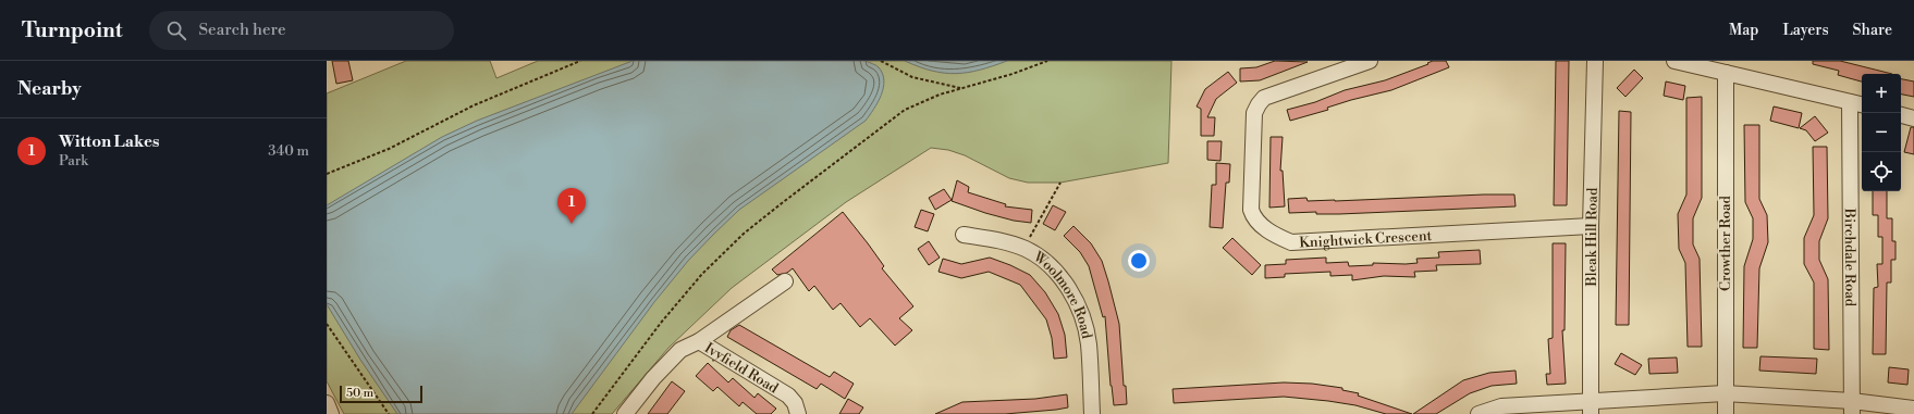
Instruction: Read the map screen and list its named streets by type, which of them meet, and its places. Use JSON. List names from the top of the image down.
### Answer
{
  "streets": {
    "street": [
      "Bleak Hill Road",
      "Knightwick Crescent",
      "Crowther Road",
      "Birchdale Road",
      "Woolmore Road",
      "Ivyfield Road"
    ]
  },
  "crossings": [
    ["Bleak Hill Road", "Knightwick Crescent"]
  ],
  "scale_bar": "50 m",
  "page": {
    "header": "Turnpoint",
    "search": "Search here",
    "nav": ["Map", "Layers", "Share"],
    "heading": "Nearby",
    "map_buttons": ["+", "−"],
    "list": [
      {
        "mark": "1",
        "name": "Witton Lakes",
        "note": "Park",
        "value": "340 m"
      }
    ],
    "pins": "1",
    "scale": "50 m"
  }
}
